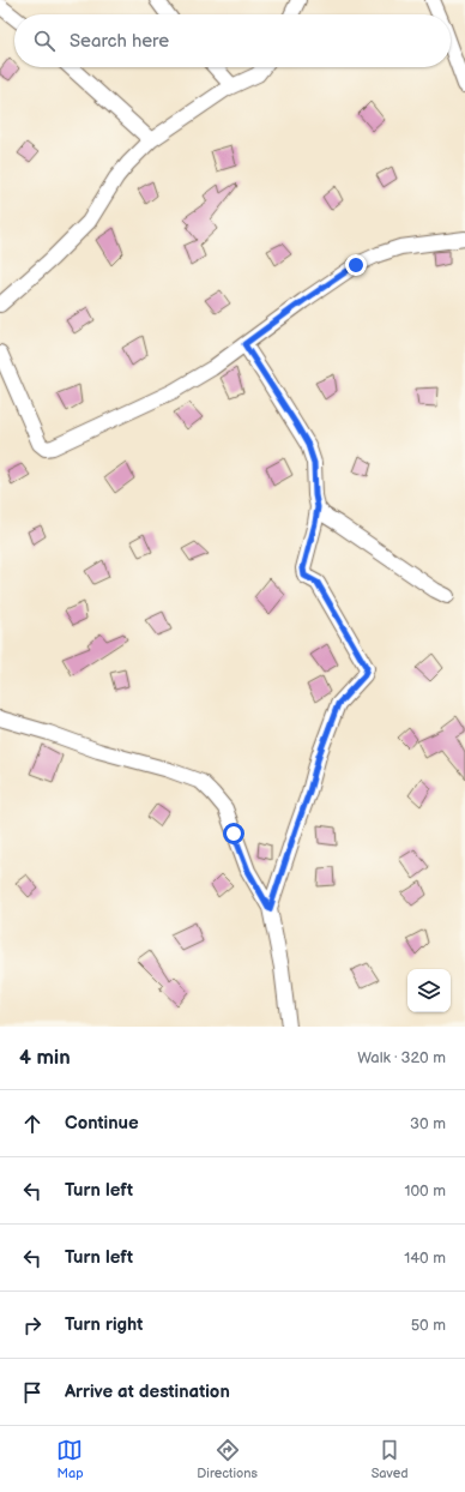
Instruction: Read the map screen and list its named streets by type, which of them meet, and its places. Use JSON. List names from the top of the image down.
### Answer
{
  "page": {
    "search": "Search here",
    "heading": ["4 min", "Walk · 320 m"],
    "list": [
      ["Continue", "30 m"],
      ["Turn left", "100 m"],
      ["Turn left", "140 m"],
      ["Turn right", "50 m"],
      "Arrive at destination"
    ],
    "nav": ["Map", "Directions", "Saved"]
  }
}
